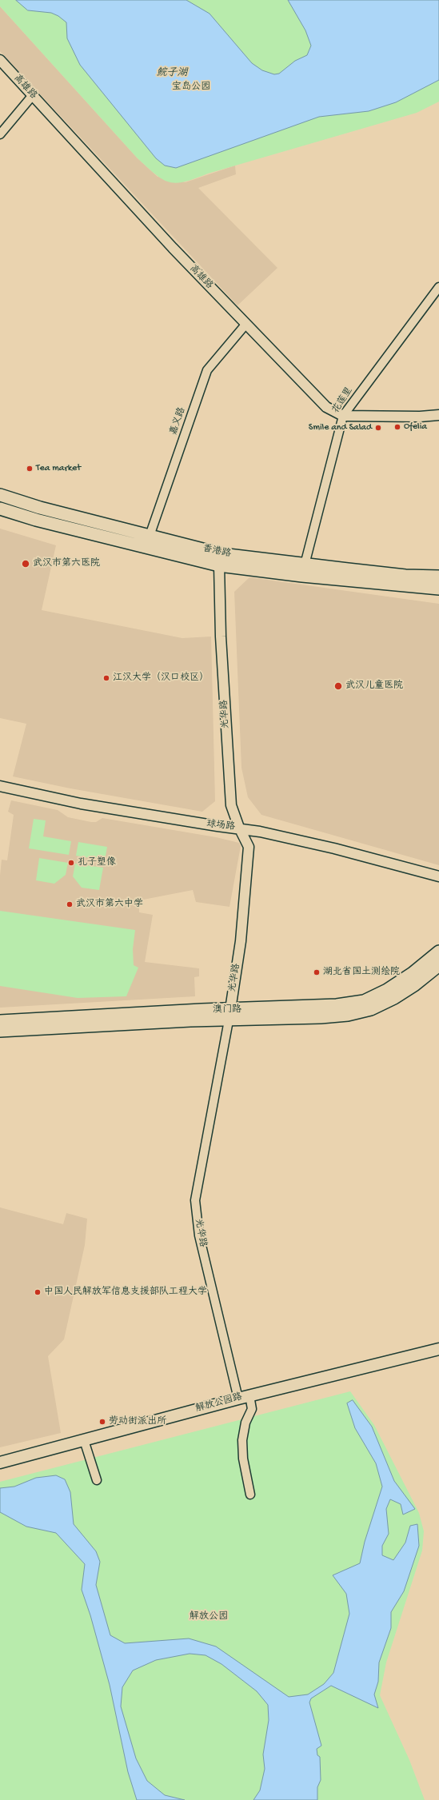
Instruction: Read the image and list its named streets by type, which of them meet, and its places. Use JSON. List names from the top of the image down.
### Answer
{
  "streets": {
    "main road": ["香港路", "澳门路", "解放公园路"],
    "street": [
      "高雄路",
      "花莲里",
      "嘉义路",
      "光华路",
      "球场路"
    ]
  },
  "crossings": [
    ["高雄路", "花莲里"],
    ["高雄路", "嘉义路"],
    ["花莲里", "香港路"],
    ["嘉义路", "香港路"],
    ["香港路", "光华路"],
    ["光华路", "球场路"],
    ["光华路", "澳门路"],
    ["光华路", "解放公园路"]
  ],
  "water": ["鲩子湖"],
  "parks": ["宝岛公园", "解放公园"],
  "places": [
    "Ofelia",
    "Smile and Salad",
    "Tea market",
    "武汉市第六医院",
    "江汉大学（汉口校区）",
    "武汉儿童医院",
    "孔子塑像",
    "武汉市第六中学",
    "湖北省国土测绘院",
    "中国人民解放军信息支援部队工程大学",
    "劳动街派出所"
  ]
}
